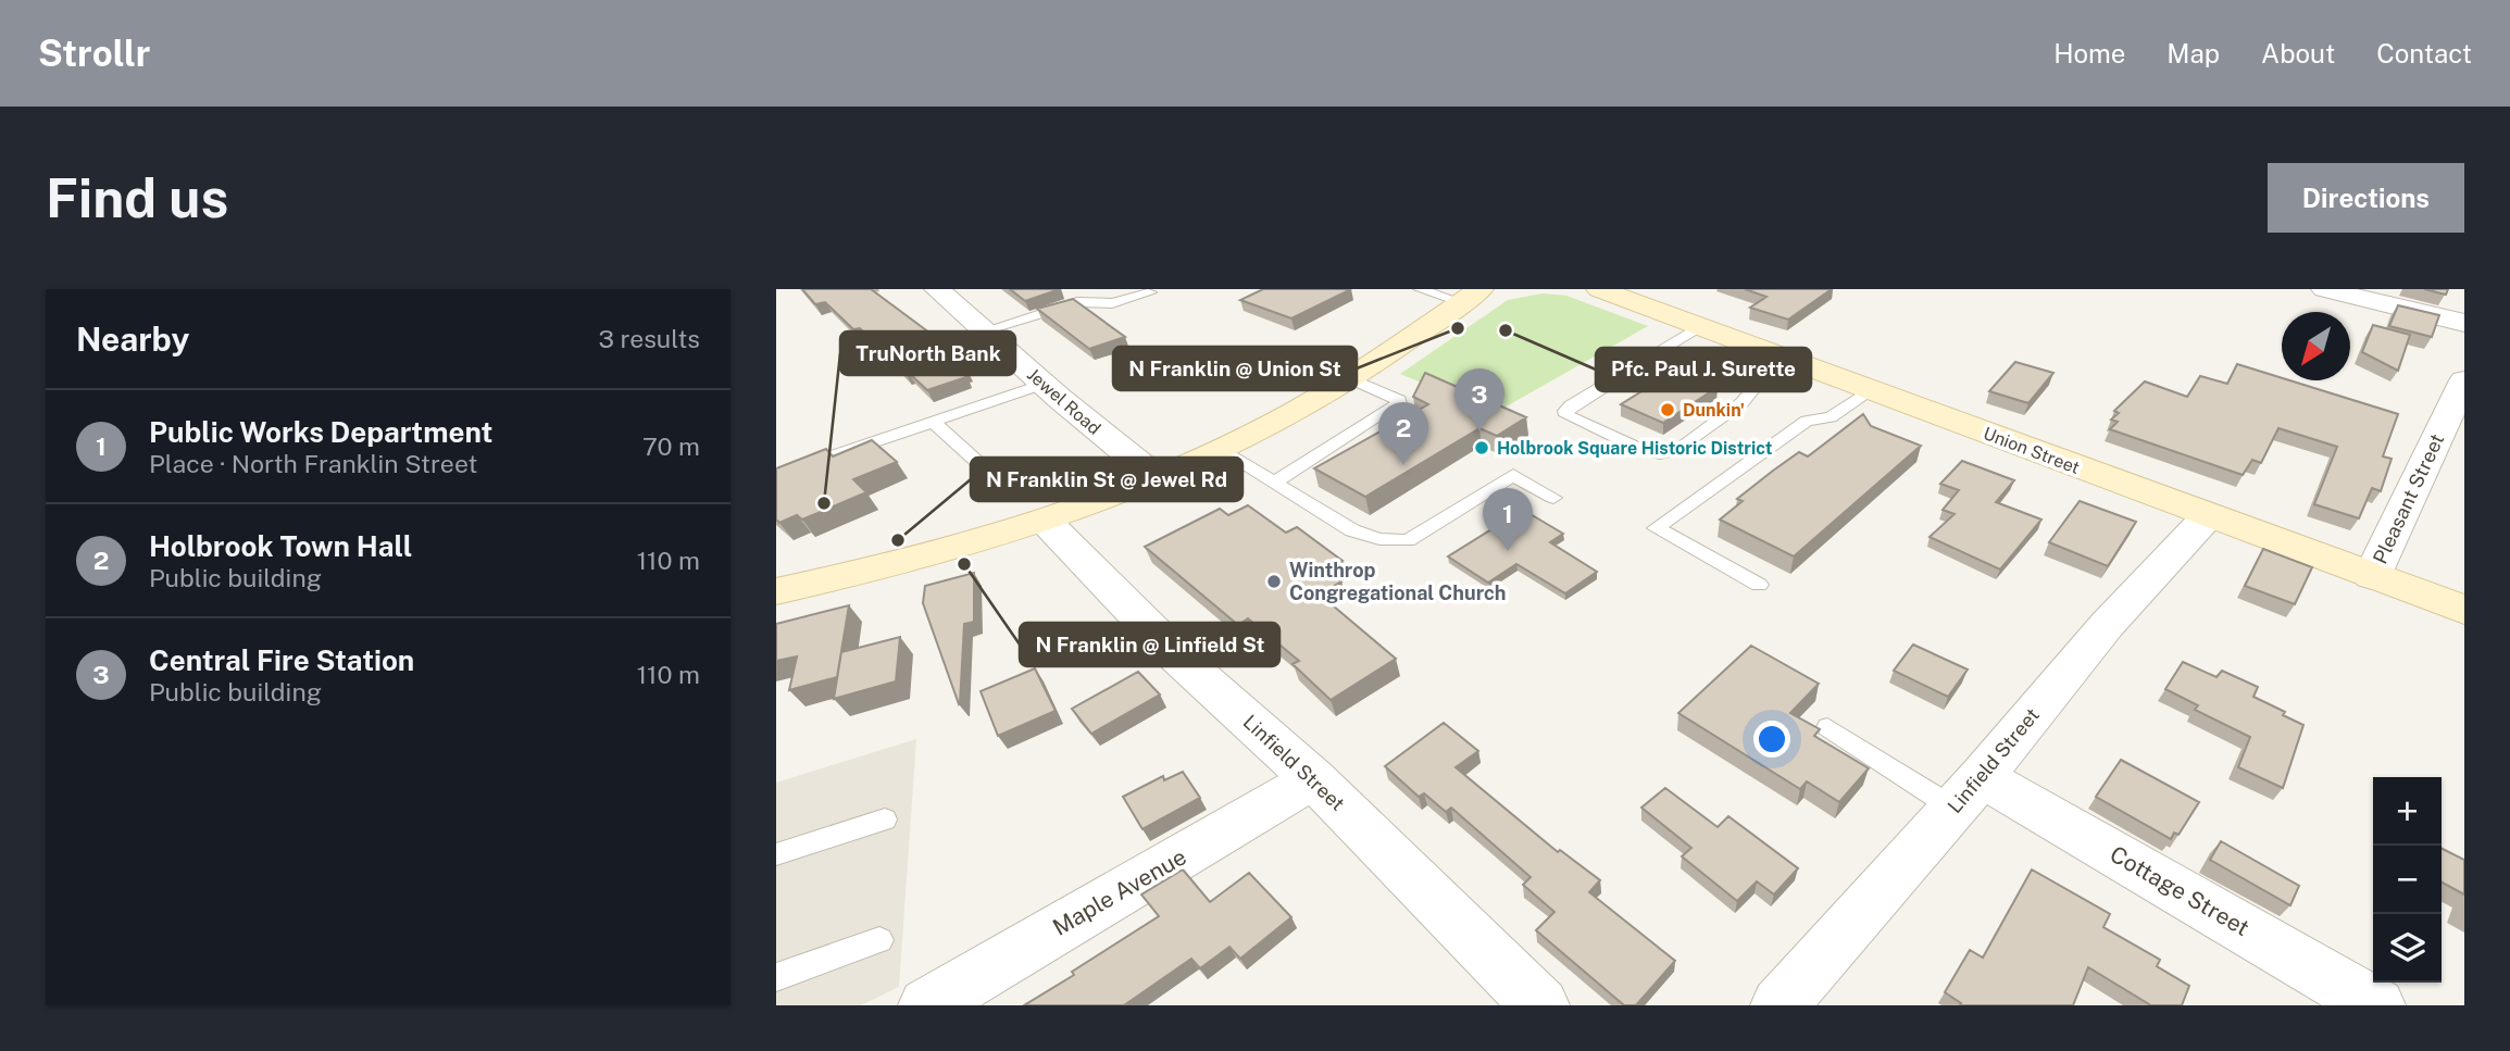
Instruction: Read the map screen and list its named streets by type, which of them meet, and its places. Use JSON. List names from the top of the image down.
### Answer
{
  "streets": {
    "main road": ["Union Street"],
    "street": [
      "Jewel Road",
      "Pleasant Street",
      "Linfield Street",
      "Cottage Street",
      "Maple Avenue"
    ]
  },
  "crossings": [
    ["Union Street", "Pleasant Street"],
    ["Union Street", "Linfield Street"],
    ["Linfield Street", "Cottage Street"],
    ["Linfield Street", "Maple Avenue"]
  ],
  "places": [
    "N Franklin @ Union St",
    "Pfc. Paul J. Surette",
    "Dunkin'",
    "Holbrook Square Historic District",
    "TruNorth Bank",
    "N Franklin St @ Jewel Rd",
    "N Franklin @ Linfield St",
    "Winthrop Congregational Church"
  ],
  "north": "bottom left",
  "page": {
    "header": "Strollr",
    "nav": [
      "Home",
      "Map",
      "About",
      "Contact"
    ],
    "buttons": "Directions",
    "title": "Find us",
    "heading": ["Nearby", "3 results"],
    "pins": ["3", "2", "1"],
    "list": [
      {
        "mark": "1",
        "name": "Public Works Department",
        "note": "Place · North Franklin Street",
        "value": "70 m"
      },
      {
        "mark": "2",
        "name": "Holbrook Town Hall",
        "note": "Public building",
        "value": "110 m"
      },
      {
        "mark": "3",
        "name": "Central Fire Station",
        "note": "Public building",
        "value": "110 m"
      }
    ],
    "map_buttons": ["+", "−"]
  }
}
